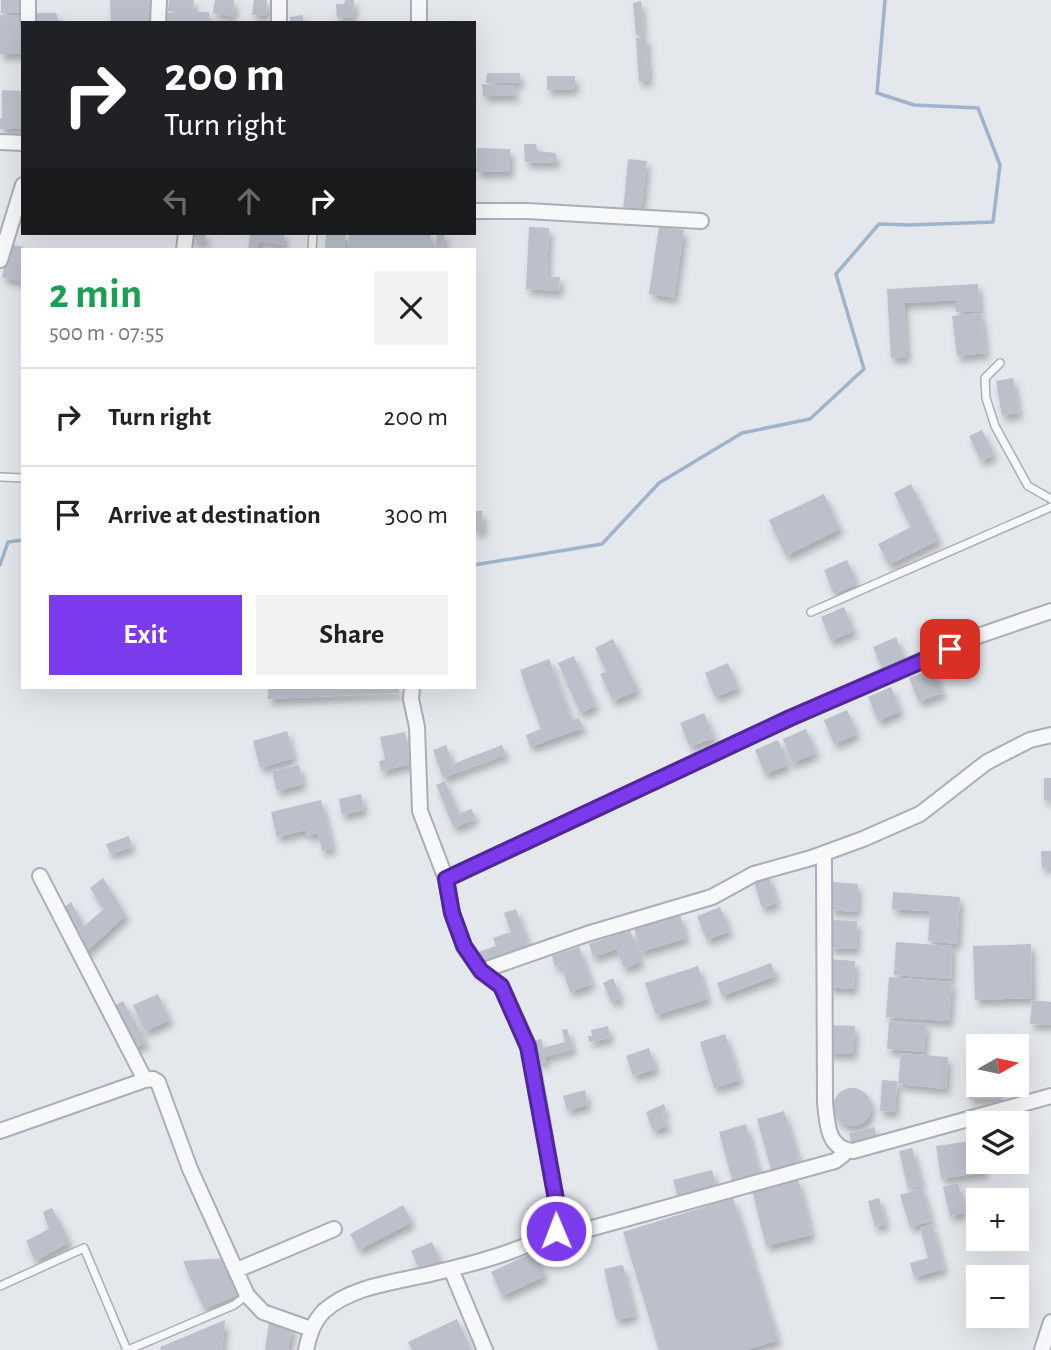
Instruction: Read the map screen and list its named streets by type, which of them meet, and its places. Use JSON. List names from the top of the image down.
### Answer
{
  "north": "right",
  "page": {
    "turn": ["200 m", "Turn right"],
    "heading": ["2 min", "500 m · 07:55"],
    "list": [
      {
        "name": "Turn right",
        "value": "200 m"
      },
      {
        "name": "Arrive at destination",
        "value": "300 m"
      }
    ],
    "buttons": ["Exit", "Share"],
    "map_buttons": ["+", "−"]
  }
}
